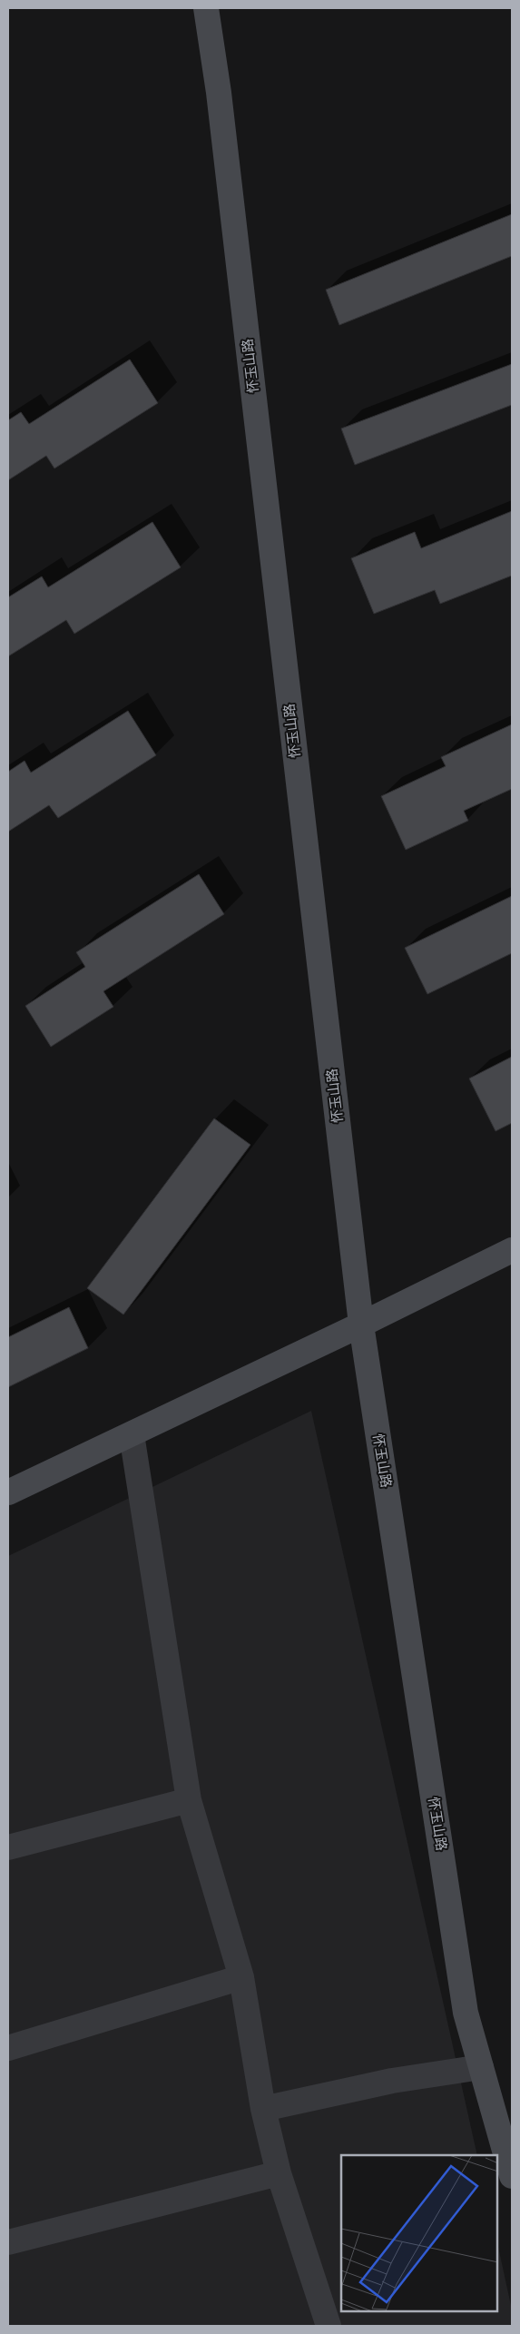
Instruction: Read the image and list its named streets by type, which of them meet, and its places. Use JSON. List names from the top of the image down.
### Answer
{
  "streets": {
    "street": ["怀玉山路"]
  }
}
